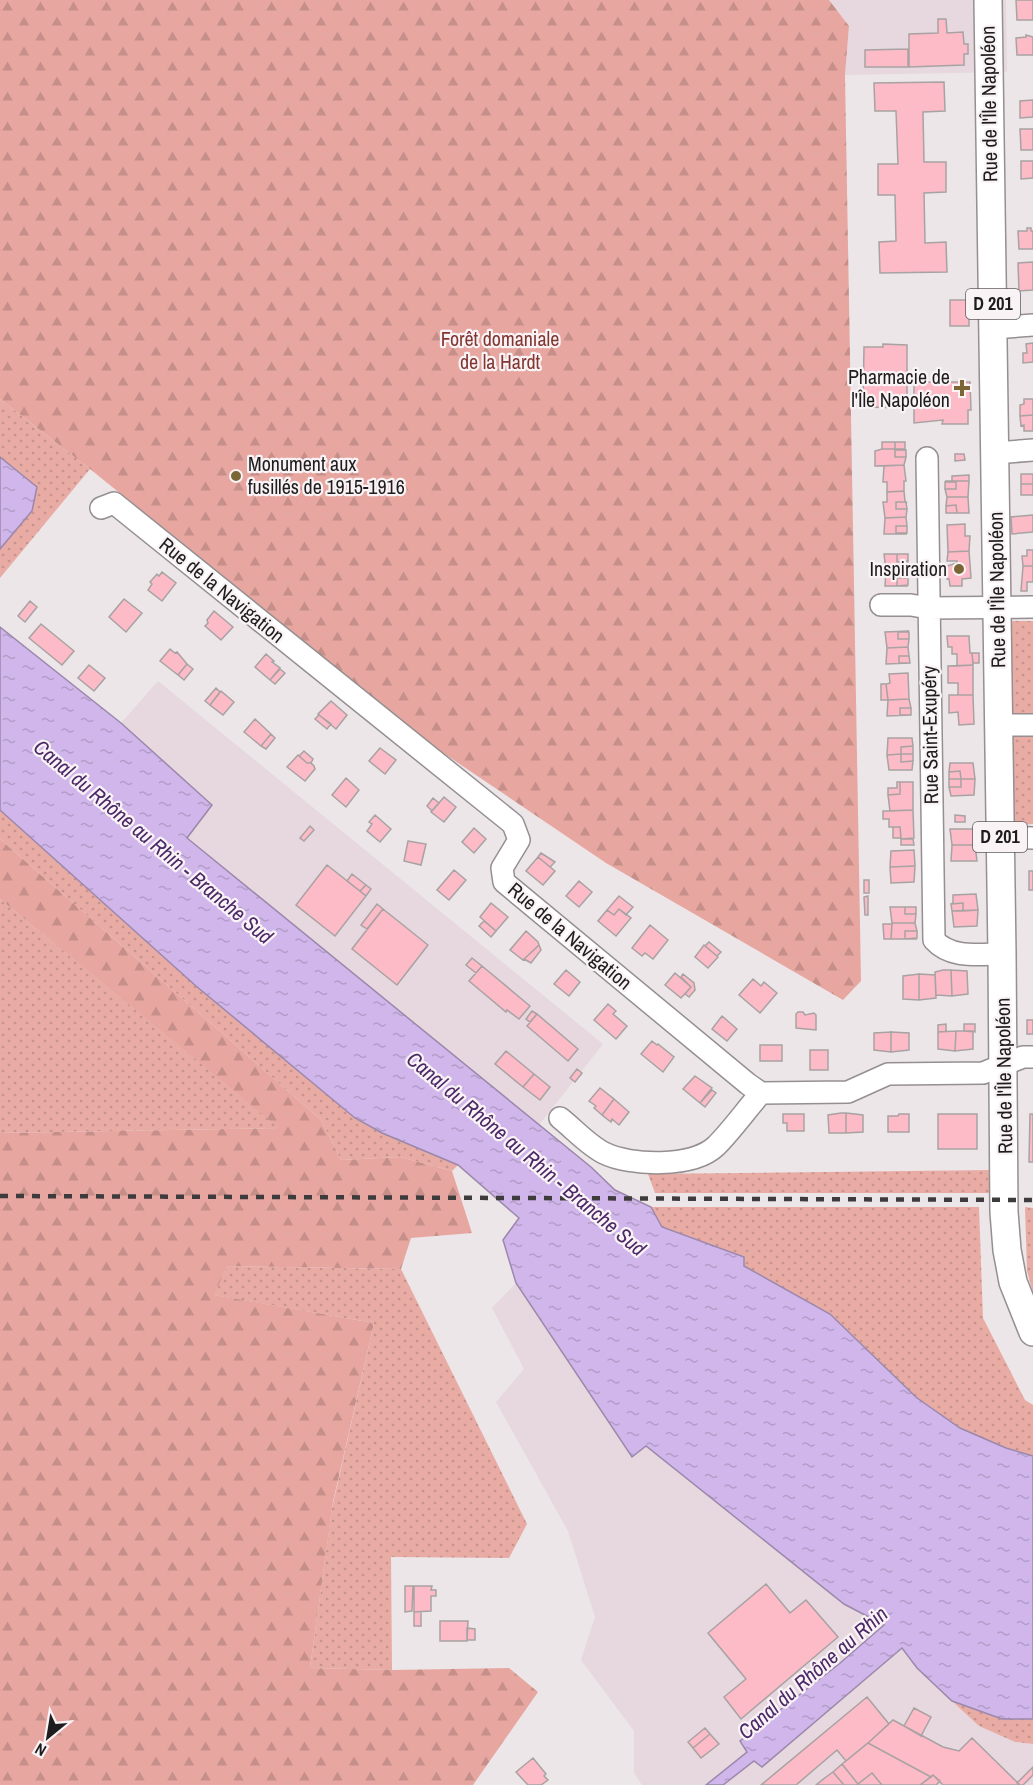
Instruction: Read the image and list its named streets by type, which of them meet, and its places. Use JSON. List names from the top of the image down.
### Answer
{
  "streets": {
    "main road": ["Rue de l'Île Napoléon", "D 201"],
    "street": ["Rue de la Navigation", "Rue Saint-Exupéry"]
  },
  "crossings": [
    ["Rue de l'Île Napoléon", "Rue Saint-Exupéry"]
  ],
  "water": ["Canal du Rhône au Rhin - Branche Sud", "Canal du Rhône au Rhin"],
  "parks": ["Forêt domaniale de la Hardt"],
  "places": {
    "health": ["Pharmacie de l'Île Napoléon"],
    "other": ["Monument aux fusillés de 1915-1916", "Inspiration"]
  },
  "north": "bottom left"
}
